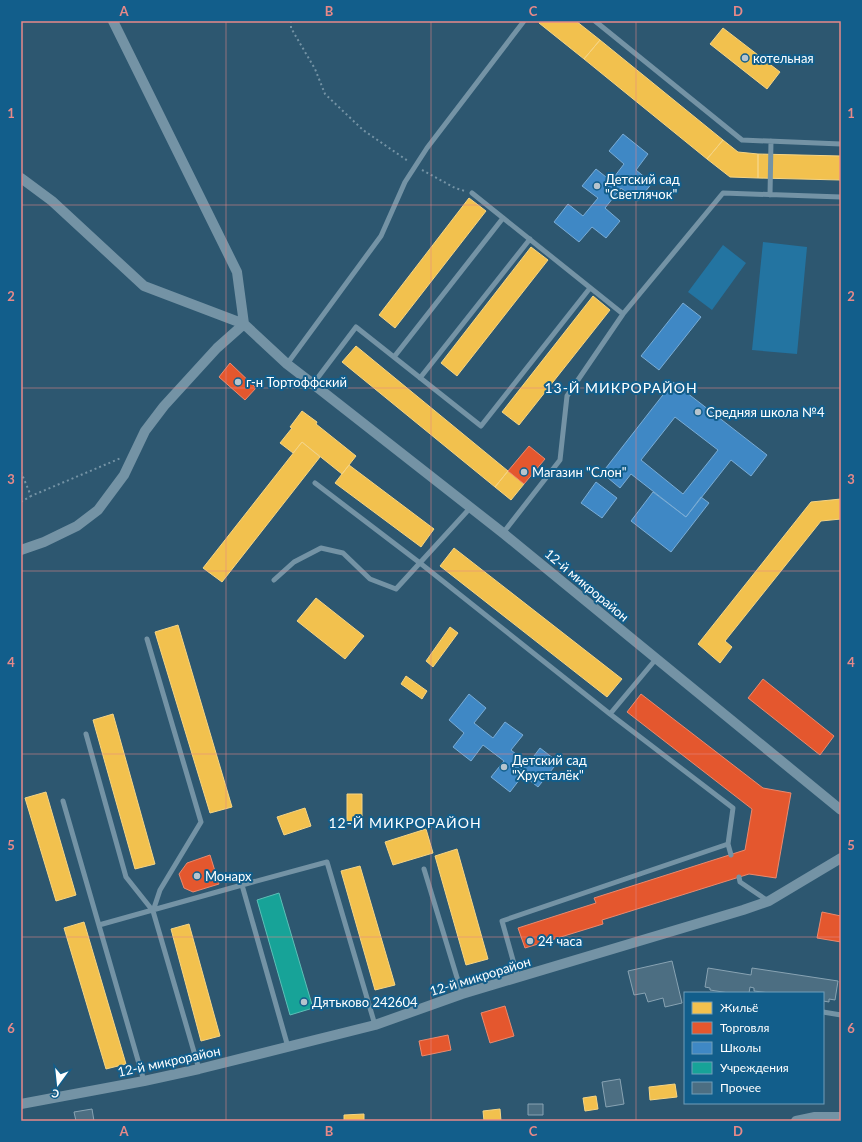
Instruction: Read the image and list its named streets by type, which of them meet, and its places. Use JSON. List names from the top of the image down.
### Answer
{
  "streets": {
    "street": ["12-й микрорайон"]
  },
  "districts": ["13-Й МИКРОРАЙОН", "12-Й МИКРОРАЙОН"],
  "places": [
    "котельная",
    "Детский сад \"Светлячок\"",
    "г-н Тортоффский",
    "Средняя школа №4",
    "Магазин \"Слон\"",
    "Детский сад \"Хрусталёк\"",
    "Монарх",
    "24 часа",
    "Дятьково 242604"
  ],
  "legend": [
    "Жильё",
    "Торговля",
    "Школы",
    "Учреждения",
    "Прочее"
  ],
  "north": "bottom",
  "grid": {
    "columns": [
      "A",
      "B",
      "C",
      "D"
    ],
    "rows": [
      "1",
      "2",
      "3",
      "4",
      "5",
      "6"
    ]
  }
}
